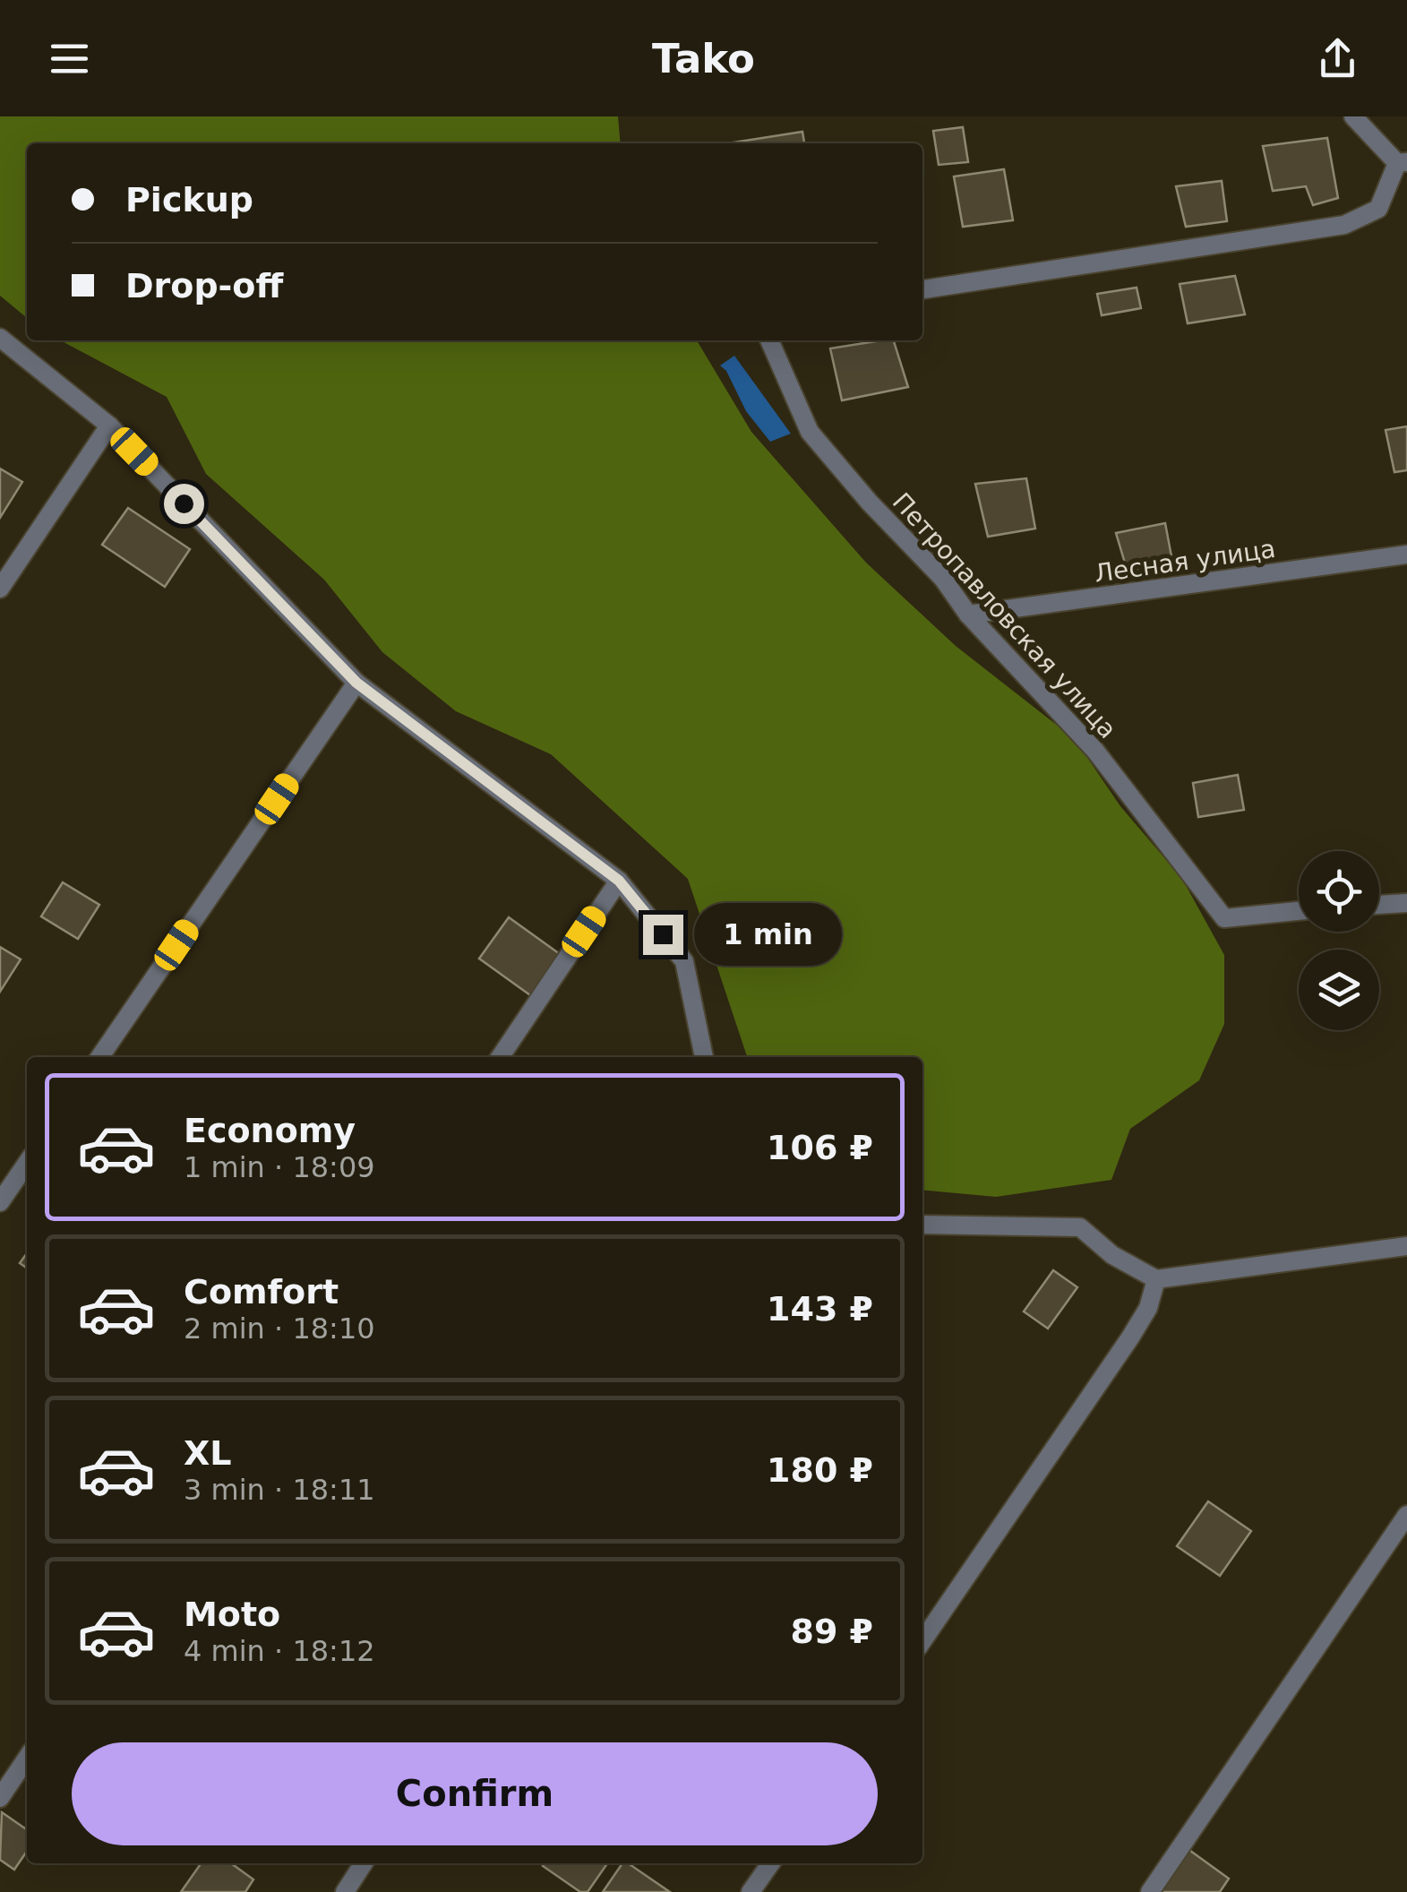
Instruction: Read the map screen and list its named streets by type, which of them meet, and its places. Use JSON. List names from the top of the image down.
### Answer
{
  "streets": {
    "street": ["Лесная улица", "Петропавловская улица"]
  },
  "crossings": [
    ["Лесная улица", "Петропавловская улица"]
  ],
  "page": {
    "header": "Tako",
    "banner": ["Pickup", "Drop-off"],
    "bubble": "1 min",
    "list": [
      {
        "name": "Economy",
        "note": "1 min · 18:09",
        "value": "106 ₽"
      },
      {
        "name": "Comfort",
        "note": "2 min · 18:10",
        "value": "143 ₽"
      },
      {
        "name": "XL",
        "note": "3 min · 18:11",
        "value": "180 ₽"
      },
      {
        "name": "Moto",
        "note": "4 min · 18:12",
        "value": "89 ₽"
      }
    ],
    "buttons": "Confirm"
  }
}
